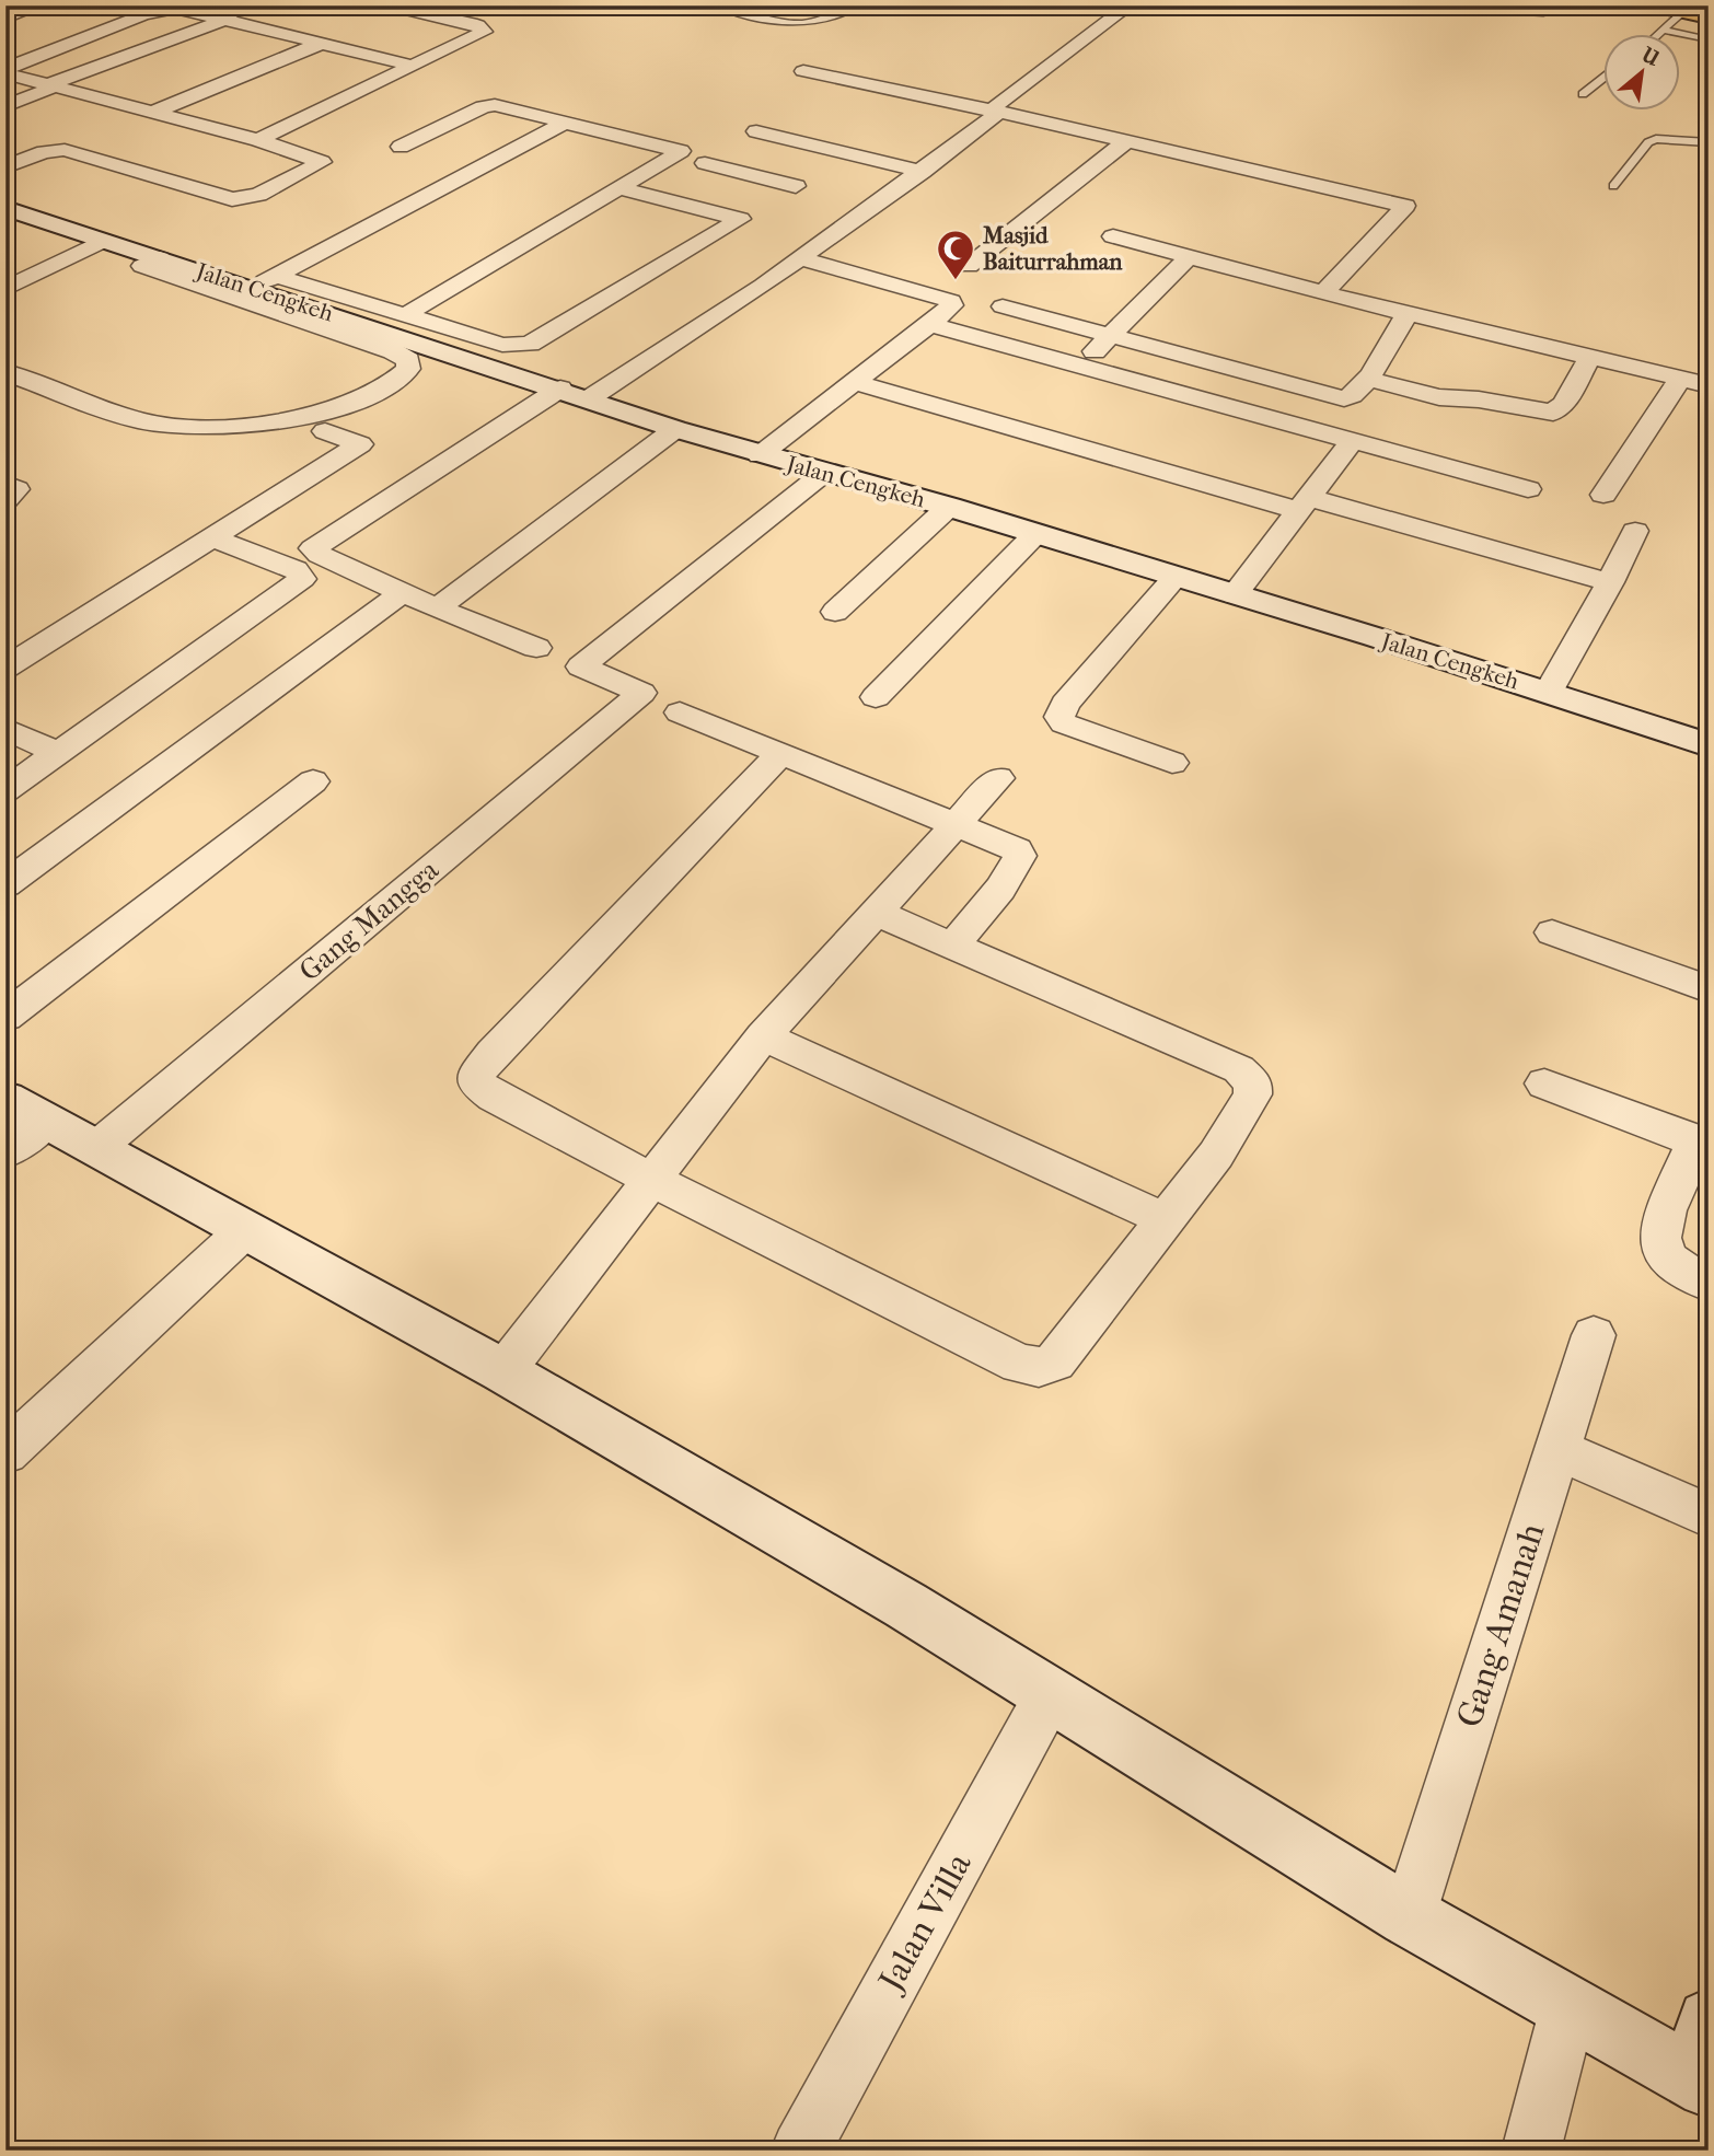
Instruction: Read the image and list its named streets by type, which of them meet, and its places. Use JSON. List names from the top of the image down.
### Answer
{
  "streets": {
    "street": [
      "Jalan Cengkeh",
      "Gang Mangga",
      "Gang Amanah",
      "Jalan Villa"
    ]
  },
  "crossings": [
    ["Jalan Cengkeh", "Gang Mangga"]
  ],
  "places": {
    "mosque": ["Masjid Baiturrahman"]
  },
  "north": "top right"
}
